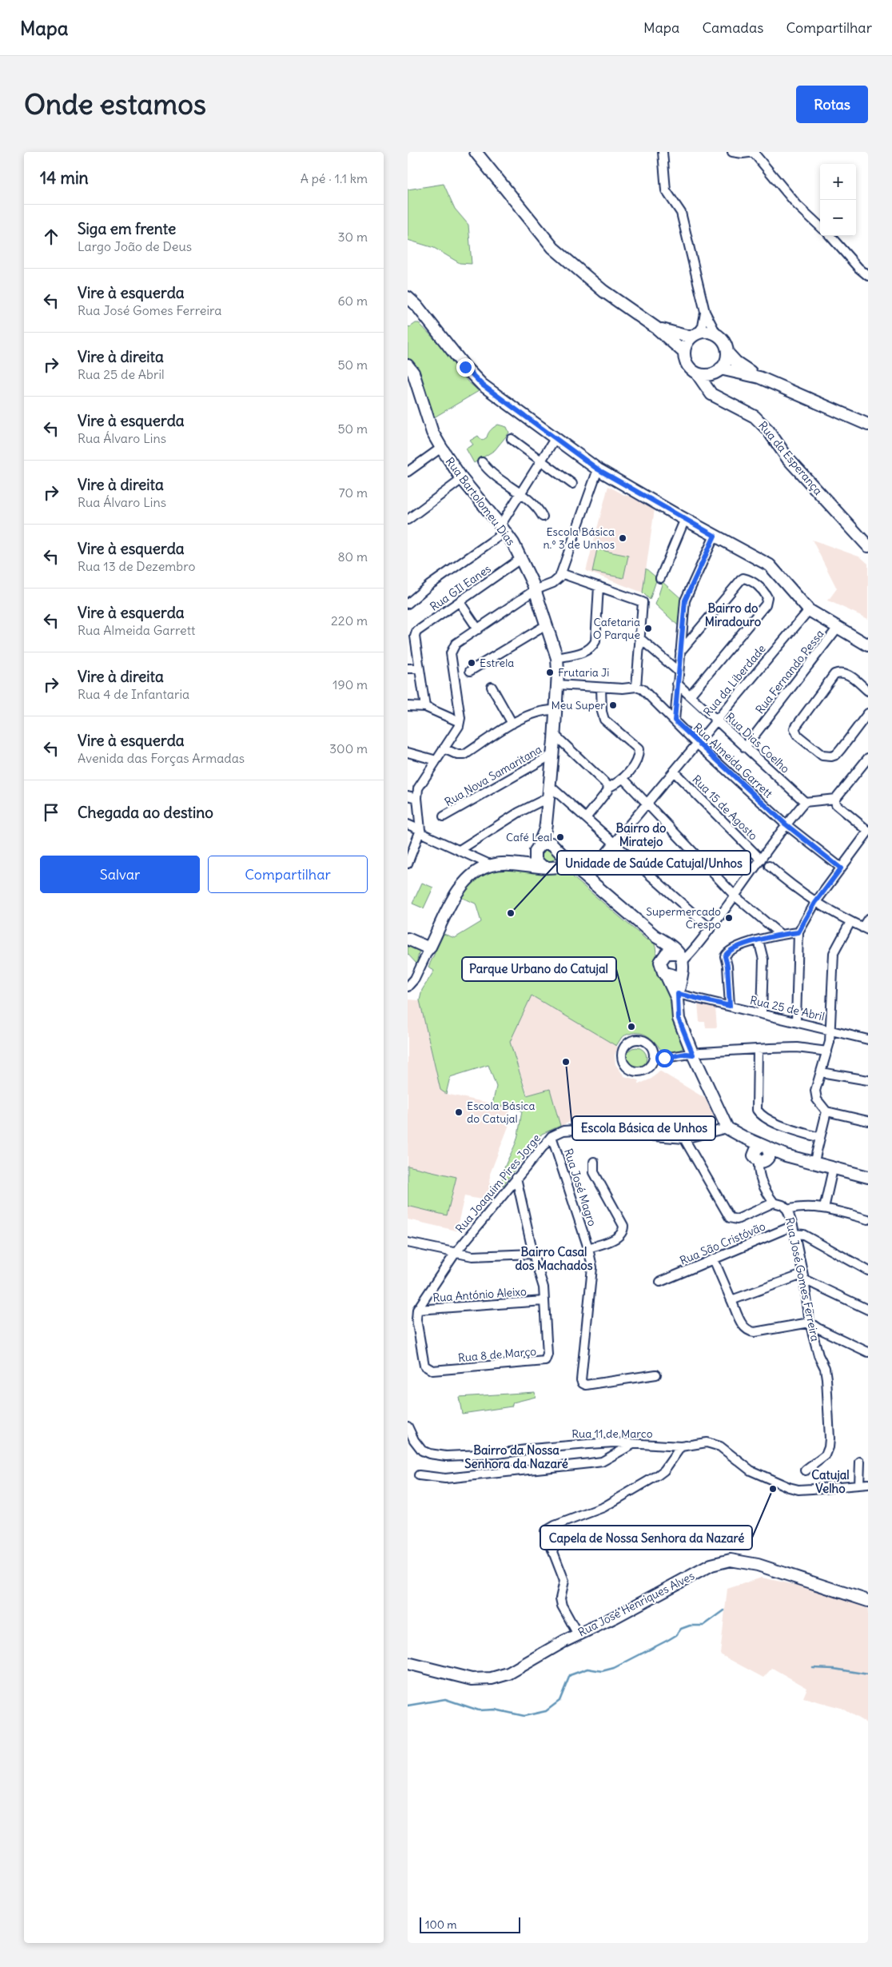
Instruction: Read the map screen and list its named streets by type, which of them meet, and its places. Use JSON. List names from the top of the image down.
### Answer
{
  "streets": {
    "street": [
      "Rua da Esperança",
      "Rua Bartolomeu Dias",
      "Rua GIl Eanes",
      "Rua Fernando Pessa",
      "Rua da Liberdade",
      "Rua Dias Coelho",
      "Rua Almeida Garrett",
      "Rua Nova Samaritana",
      "Rua 15 de Agosto",
      "Rua 25 de Abril",
      "Rua Joaquim Pires Jorge",
      "Rua José Magro",
      "Rua São Cristóvão",
      "Rua José Gomes Ferreira",
      "Rua António Aleixo",
      "Rua 8 de Março",
      "Rua 11 de Marco",
      "Rua José Henriques Alves"
    ]
  },
  "crossings": [
    ["Rua Bartolomeu Dias", "Rua GIl Eanes"],
    ["Rua Bartolomeu Dias", "Rua Nova Samaritana"],
    ["Rua Fernando Pessa", "Rua Dias Coelho"],
    ["Rua da Liberdade", "Rua Dias Coelho"],
    ["Rua da Liberdade", "Rua Almeida Garrett"],
    ["Rua da Liberdade", "Rua 15 de Agosto"],
    ["Rua Joaquim Pires Jorge", "Rua José Magro"],
    ["Rua Joaquim Pires Jorge", "Rua António Aleixo"],
    ["Rua Joaquim Pires Jorge", "Rua 8 de Março"],
    ["Rua São Cristóvão", "Rua José Gomes Ferreira"],
    ["Rua António Aleixo", "Rua 8 de Março"]
  ],
  "districts": [
    "Bairro do Miradouro",
    "Bairro do Miratejo",
    "Bairro Casal dos Machados",
    "Bairro da Nossa Senhora da Nazaré",
    "Catujal Velho"
  ],
  "places": [
    "Escola Básica n.º 3 de Unhos",
    "Cafetaria O Parque",
    "Estrela",
    "Frutaria Ji",
    "Meu Super",
    "Café Leal",
    "Unidade de Saúde Catujal/Unhos",
    "Supermercado Crespo",
    "Parque Urbano do Catujal",
    "Escola Básica de Unhos",
    "Escola Básica do Catujal",
    "Capela de Nossa Senhora da Nazaré"
  ],
  "scale_bar": "100 m",
  "page": {
    "header": "Mapa",
    "nav": ["Mapa", "Camadas", "Compartilhar"],
    "buttons": [
      "Rotas",
      ["Salvar", "Compartilhar"]
    ],
    "title": "Onde estamos",
    "heading": ["14 min", "A pé · 1.1 km"],
    "map_buttons": ["+", "−"],
    "list": [
      ["Siga em frente", "Largo João de Deus", "30 m"],
      ["Vire à esquerda", "Rua José Gomes Ferreira", "60 m"],
      ["Vire à direita", "Rua 25 de Abril", "50 m"],
      ["Vire à esquerda", "Rua Álvaro Lins", "50 m"],
      ["Vire à direita", "Rua Álvaro Lins", "70 m"],
      ["Vire à esquerda", "Rua 13 de Dezembro", "80 m"],
      ["Vire à esquerda", "Rua Almeida Garrett", "220 m"],
      ["Vire à direita", "Rua 4 de Infantaria", "190 m"],
      ["Vire à esquerda", "Avenida das Forças Armadas", "300 m"],
      "Chegada ao destino"
    ],
    "scale": "100 m"
  }
}
